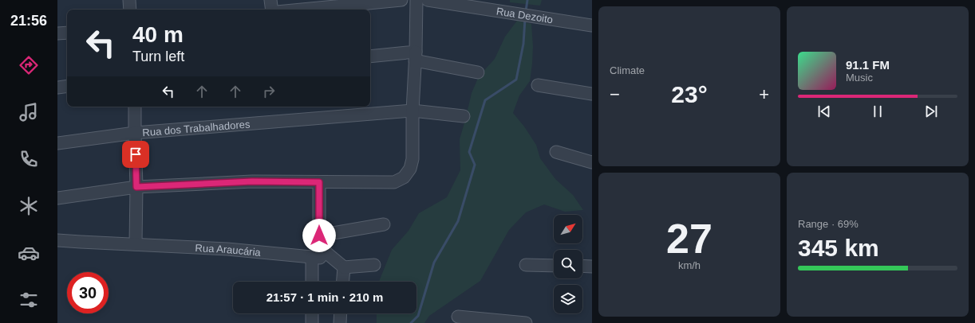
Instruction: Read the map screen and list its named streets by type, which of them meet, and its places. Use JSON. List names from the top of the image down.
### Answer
{
  "streets": {
    "street": ["Rua Dezoito", "Rua dos Trabalhadores", "Rua Araucária"]
  },
  "north": "top right",
  "page": {
    "tabs": "21:56",
    "tile": [
      "Climate",
      ["27", "km/h"],
      ["Range · 69%", "345 km"]
    ],
    "turn": ["40 m", "Turn left"],
    "song": ["91.1 FM", "Music"],
    "heat": ["−", "23°", "+"],
    "limit": "30",
    "trip": "21:57 · 1 min · 210 m"
  }
}
